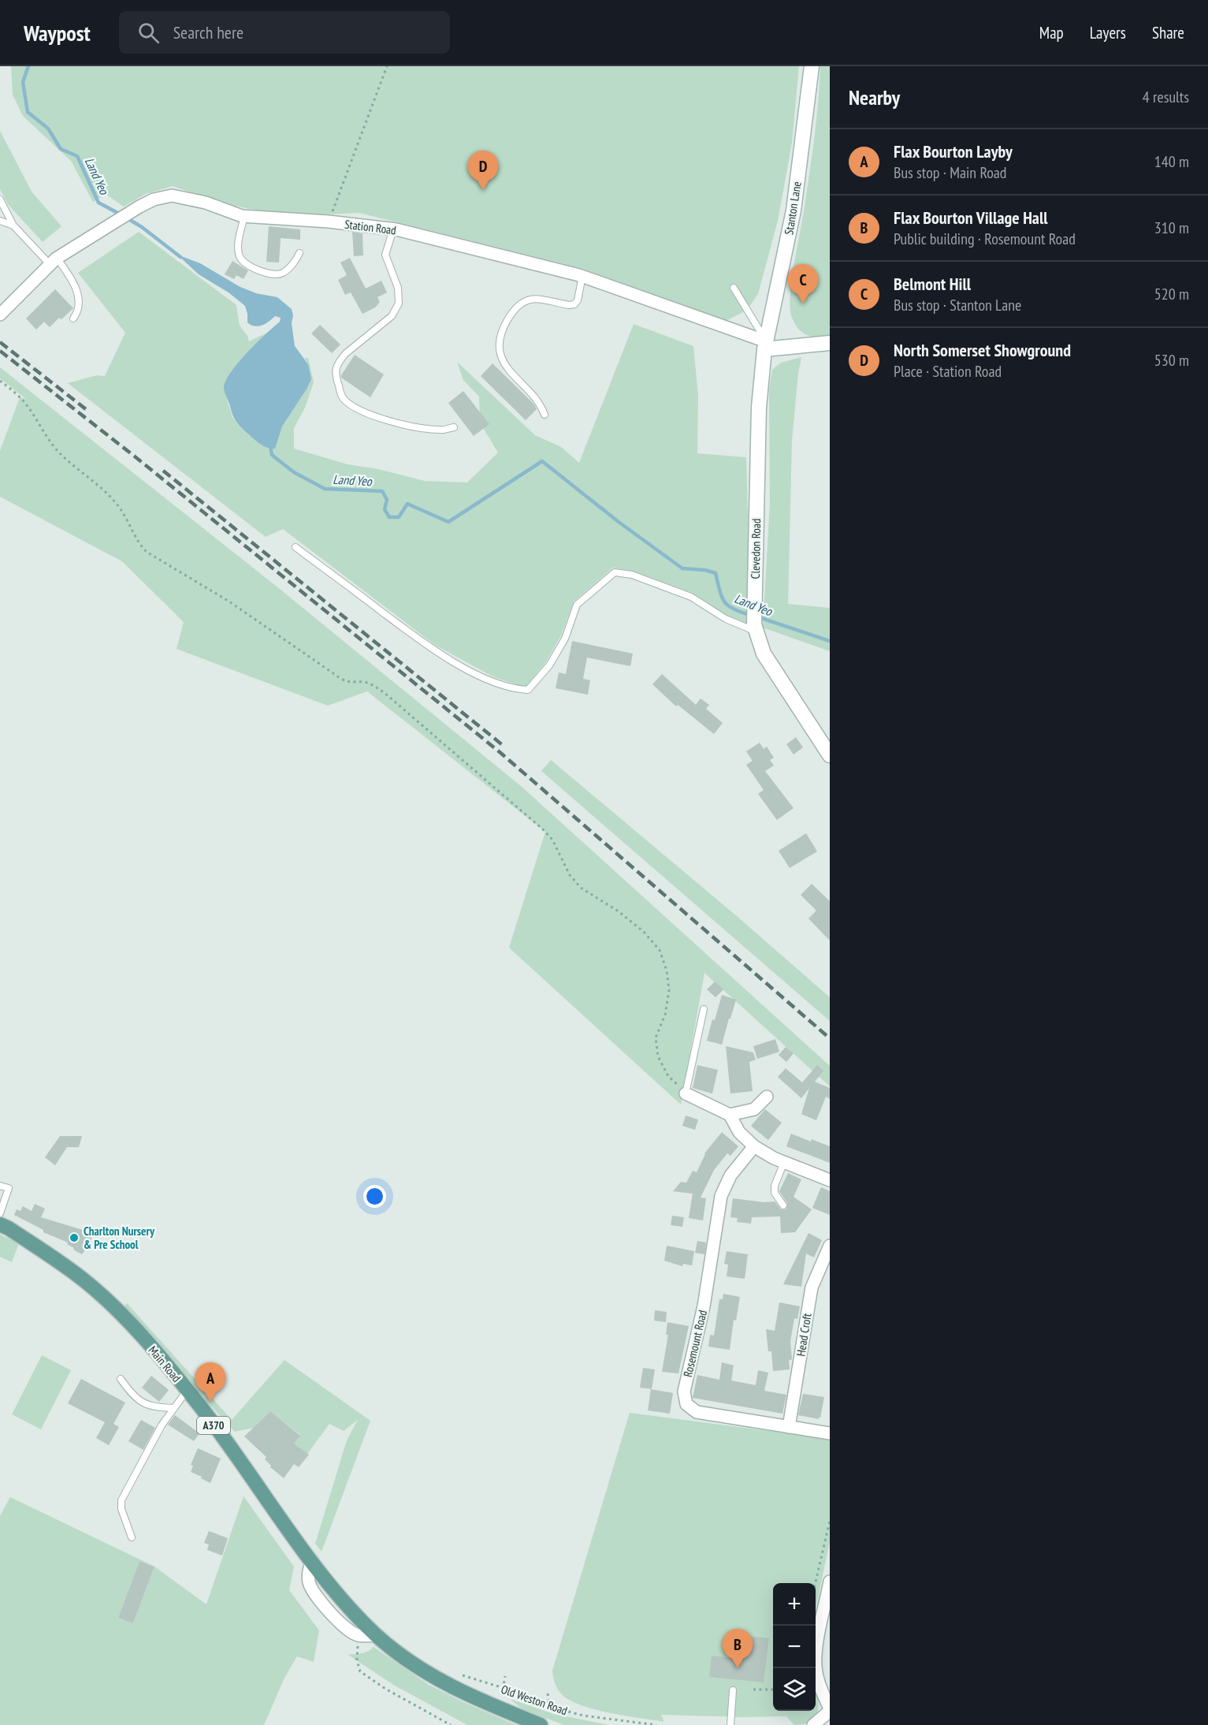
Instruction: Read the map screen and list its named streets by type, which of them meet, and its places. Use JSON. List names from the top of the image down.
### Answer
{
  "streets": {
    "main road": [
      "Stanton Lane",
      "Clevedon Road",
      "Main Road",
      "A370"
    ],
    "street": ["Station Road", "Head Croft", "Rosemount Road"],
    "path": ["Old Weston Road"]
  },
  "crossings": [
    ["Stanton Lane", "Station Road"],
    ["Stanton Lane", "Clevedon Road"],
    ["Station Road", "Clevedon Road"],
    ["Head Croft", "Rosemount Road"],
    ["Main Road", "A370"]
  ],
  "water": ["Land Yeo"],
  "places": ["Charlton Nursery & Pre School"],
  "page": {
    "header": "Waypost",
    "search": "Search here",
    "nav": ["Map", "Layers", "Share"],
    "heading": ["Nearby", "4 results"],
    "list": [
      {
        "mark": "A",
        "name": "Flax Bourton Layby",
        "note": "Bus stop · Main Road",
        "value": "140 m"
      },
      {
        "mark": "B",
        "name": "Flax Bourton Village Hall",
        "note": "Public building · Rosemount Road",
        "value": "310 m"
      },
      {
        "mark": "C",
        "name": "Belmont Hill",
        "note": "Bus stop · Stanton Lane",
        "value": "520 m"
      },
      {
        "mark": "D",
        "name": "North Somerset Showground",
        "note": "Place · Station Road",
        "value": "530 m"
      }
    ],
    "pins": [
      "D",
      "C",
      "A",
      "B"
    ],
    "map_buttons": ["+", "−"]
  }
}
